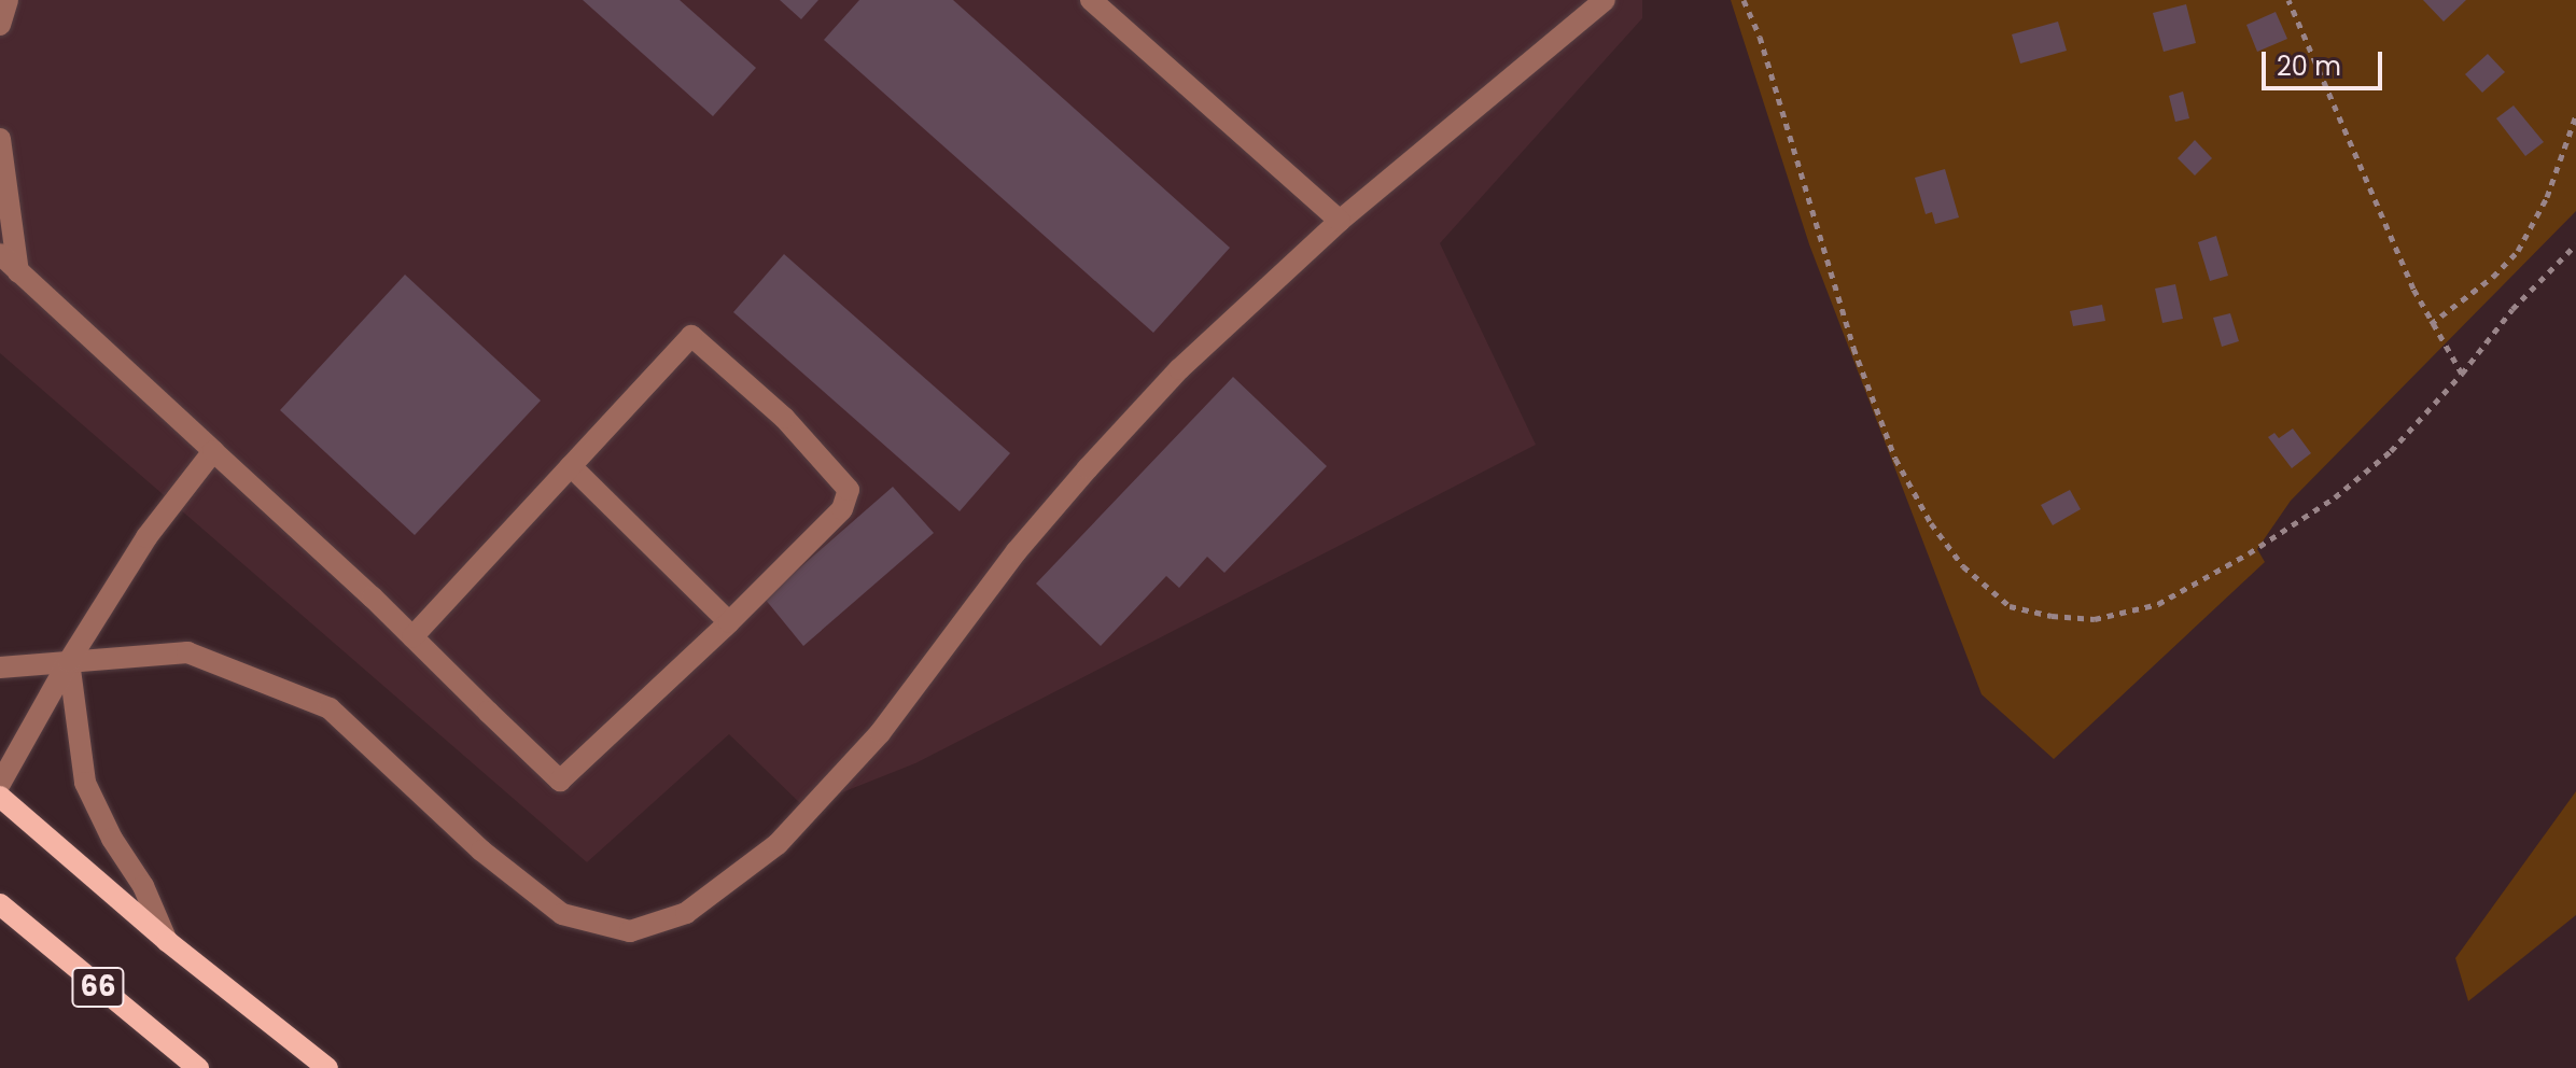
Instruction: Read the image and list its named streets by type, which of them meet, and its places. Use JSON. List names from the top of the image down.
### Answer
{
  "streets": {
    "main road": ["66"]
  },
  "scale_bar": "20 m"
}
